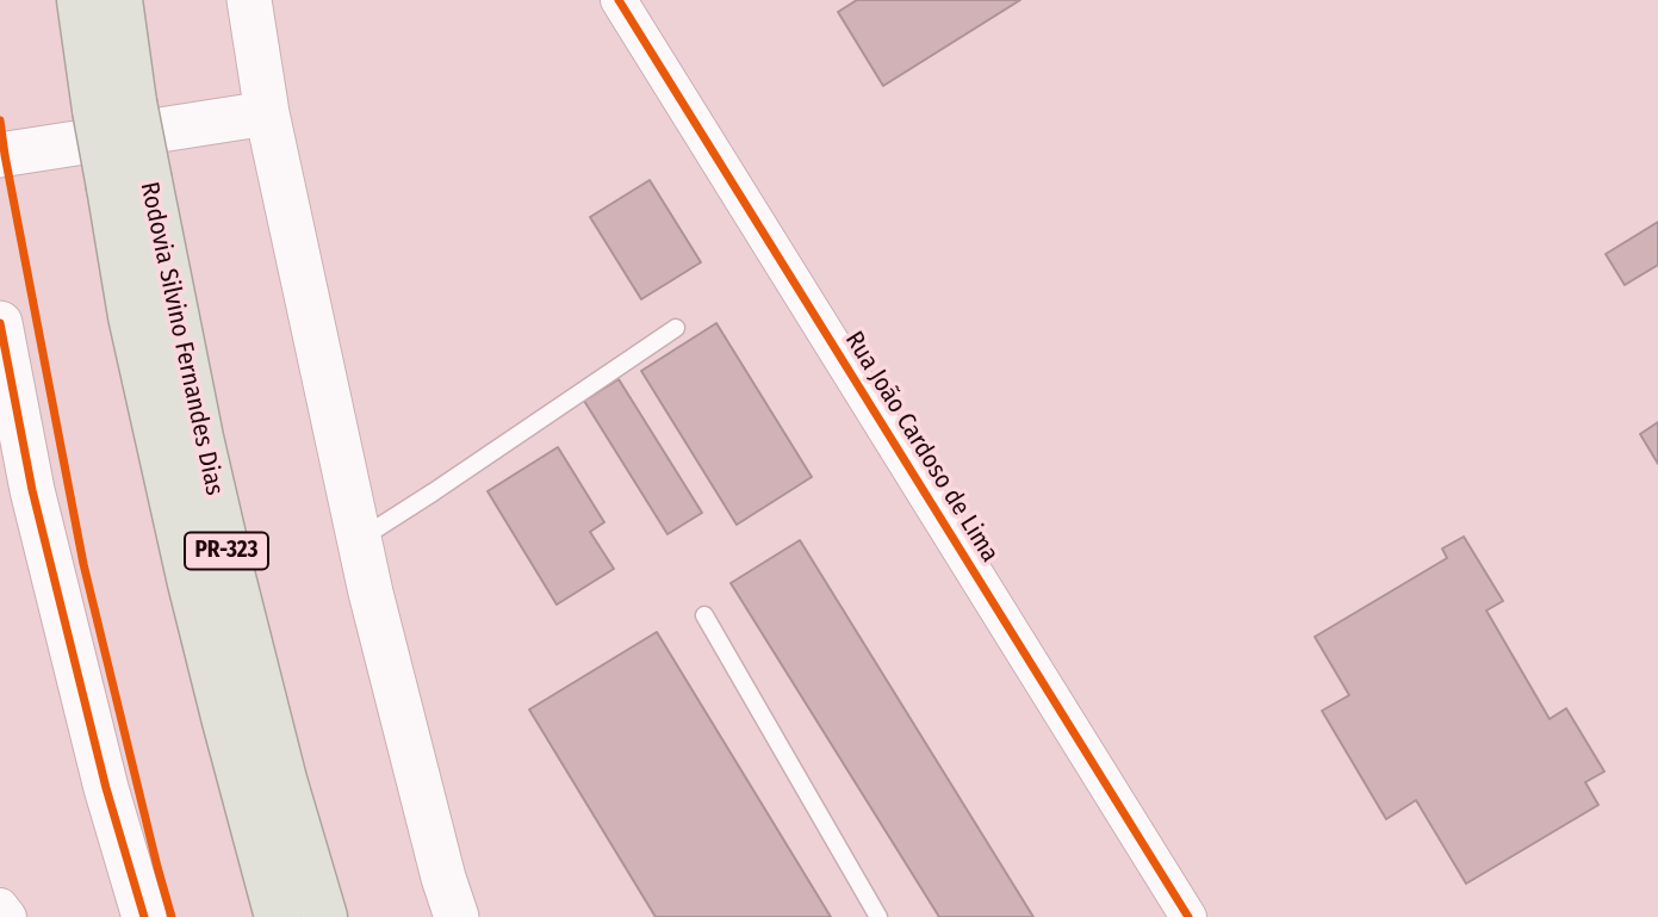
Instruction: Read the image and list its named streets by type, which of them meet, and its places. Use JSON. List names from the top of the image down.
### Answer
{
  "streets": {
    "highway": ["Rodovia Silvino Fernandes Dias", "PR-323"],
    "street": ["Rua João Cardoso de Lima"]
  }
}
